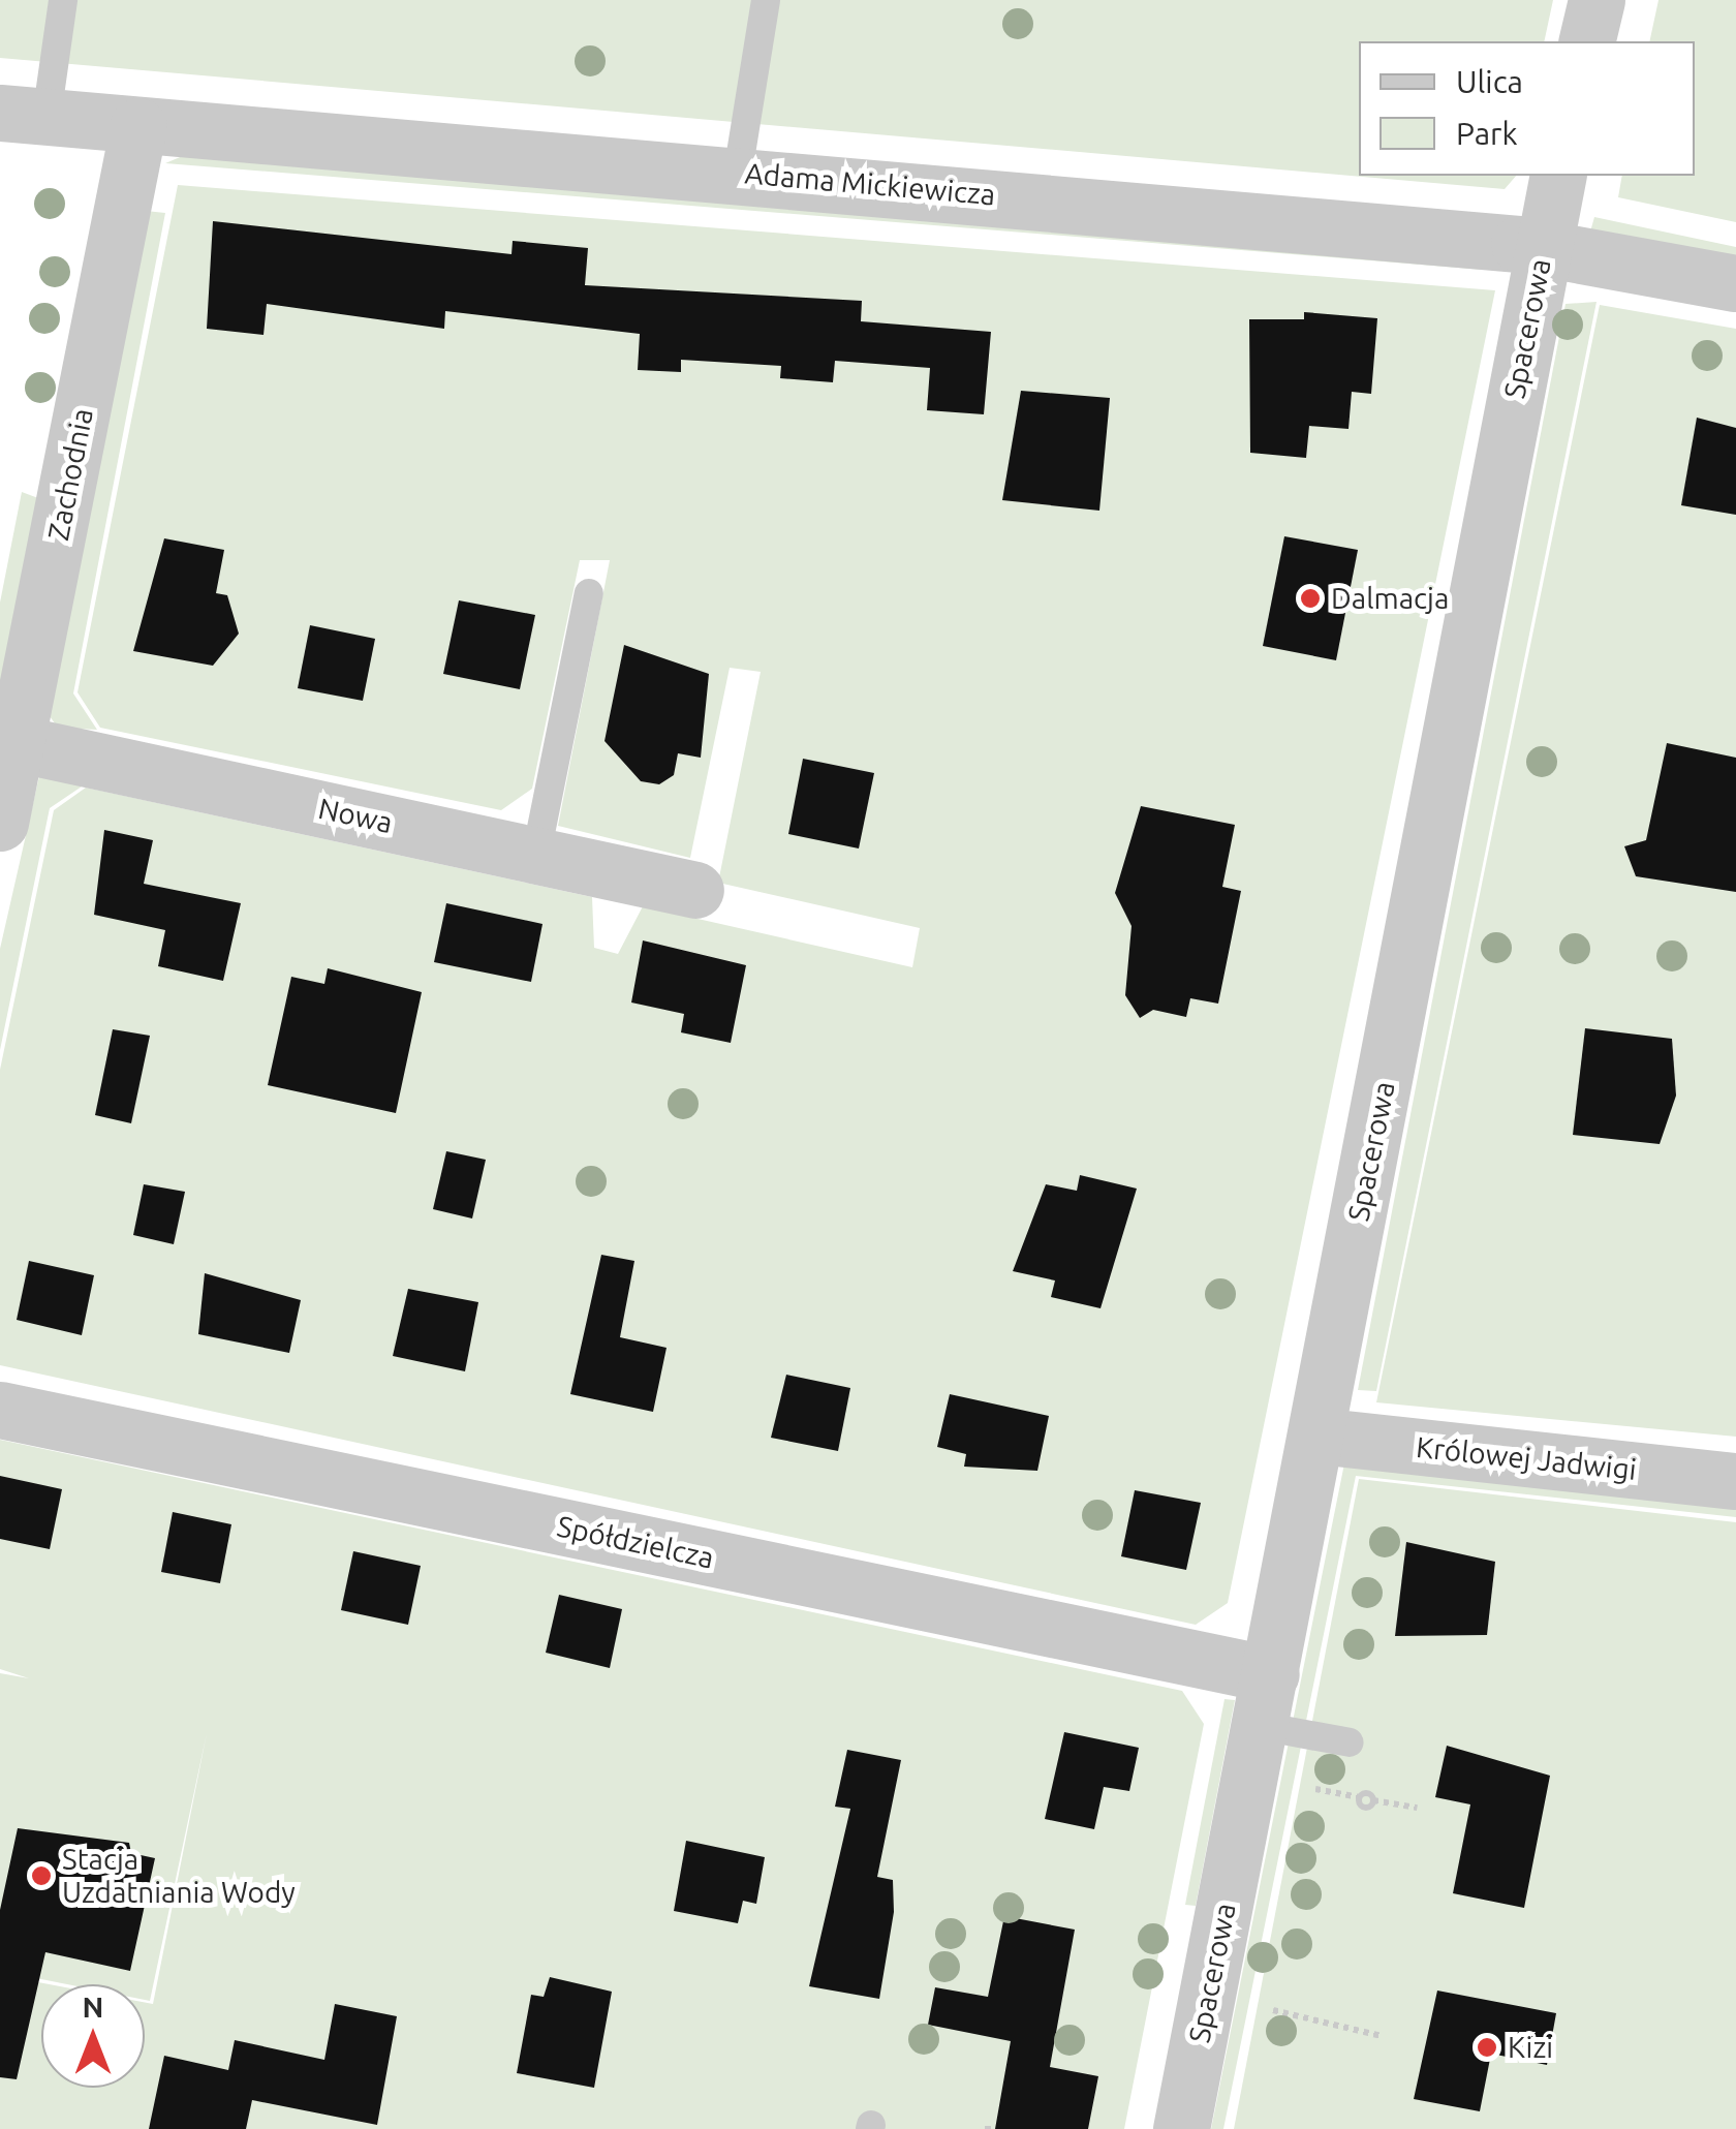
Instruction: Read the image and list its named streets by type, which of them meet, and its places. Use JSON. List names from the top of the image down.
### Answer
{
  "streets": {
    "street": [
      "Adama Mickiewicza",
      "Spacerowa",
      "Zachodnia",
      "Nowa",
      "Królowej Jadwigi",
      "Spółdzielcza"
    ]
  },
  "crossings": [
    ["Adama Mickiewicza", "Spacerowa"],
    ["Adama Mickiewicza", "Zachodnia"],
    ["Spacerowa", "Królowej Jadwigi"],
    ["Spacerowa", "Spółdzielcza"],
    ["Zachodnia", "Nowa"]
  ],
  "places": ["Dalmacja", "Stacja Uzdatniania Wody", "Kizi"],
  "legend": ["Ulica", "Park"],
  "north": "top"
}
